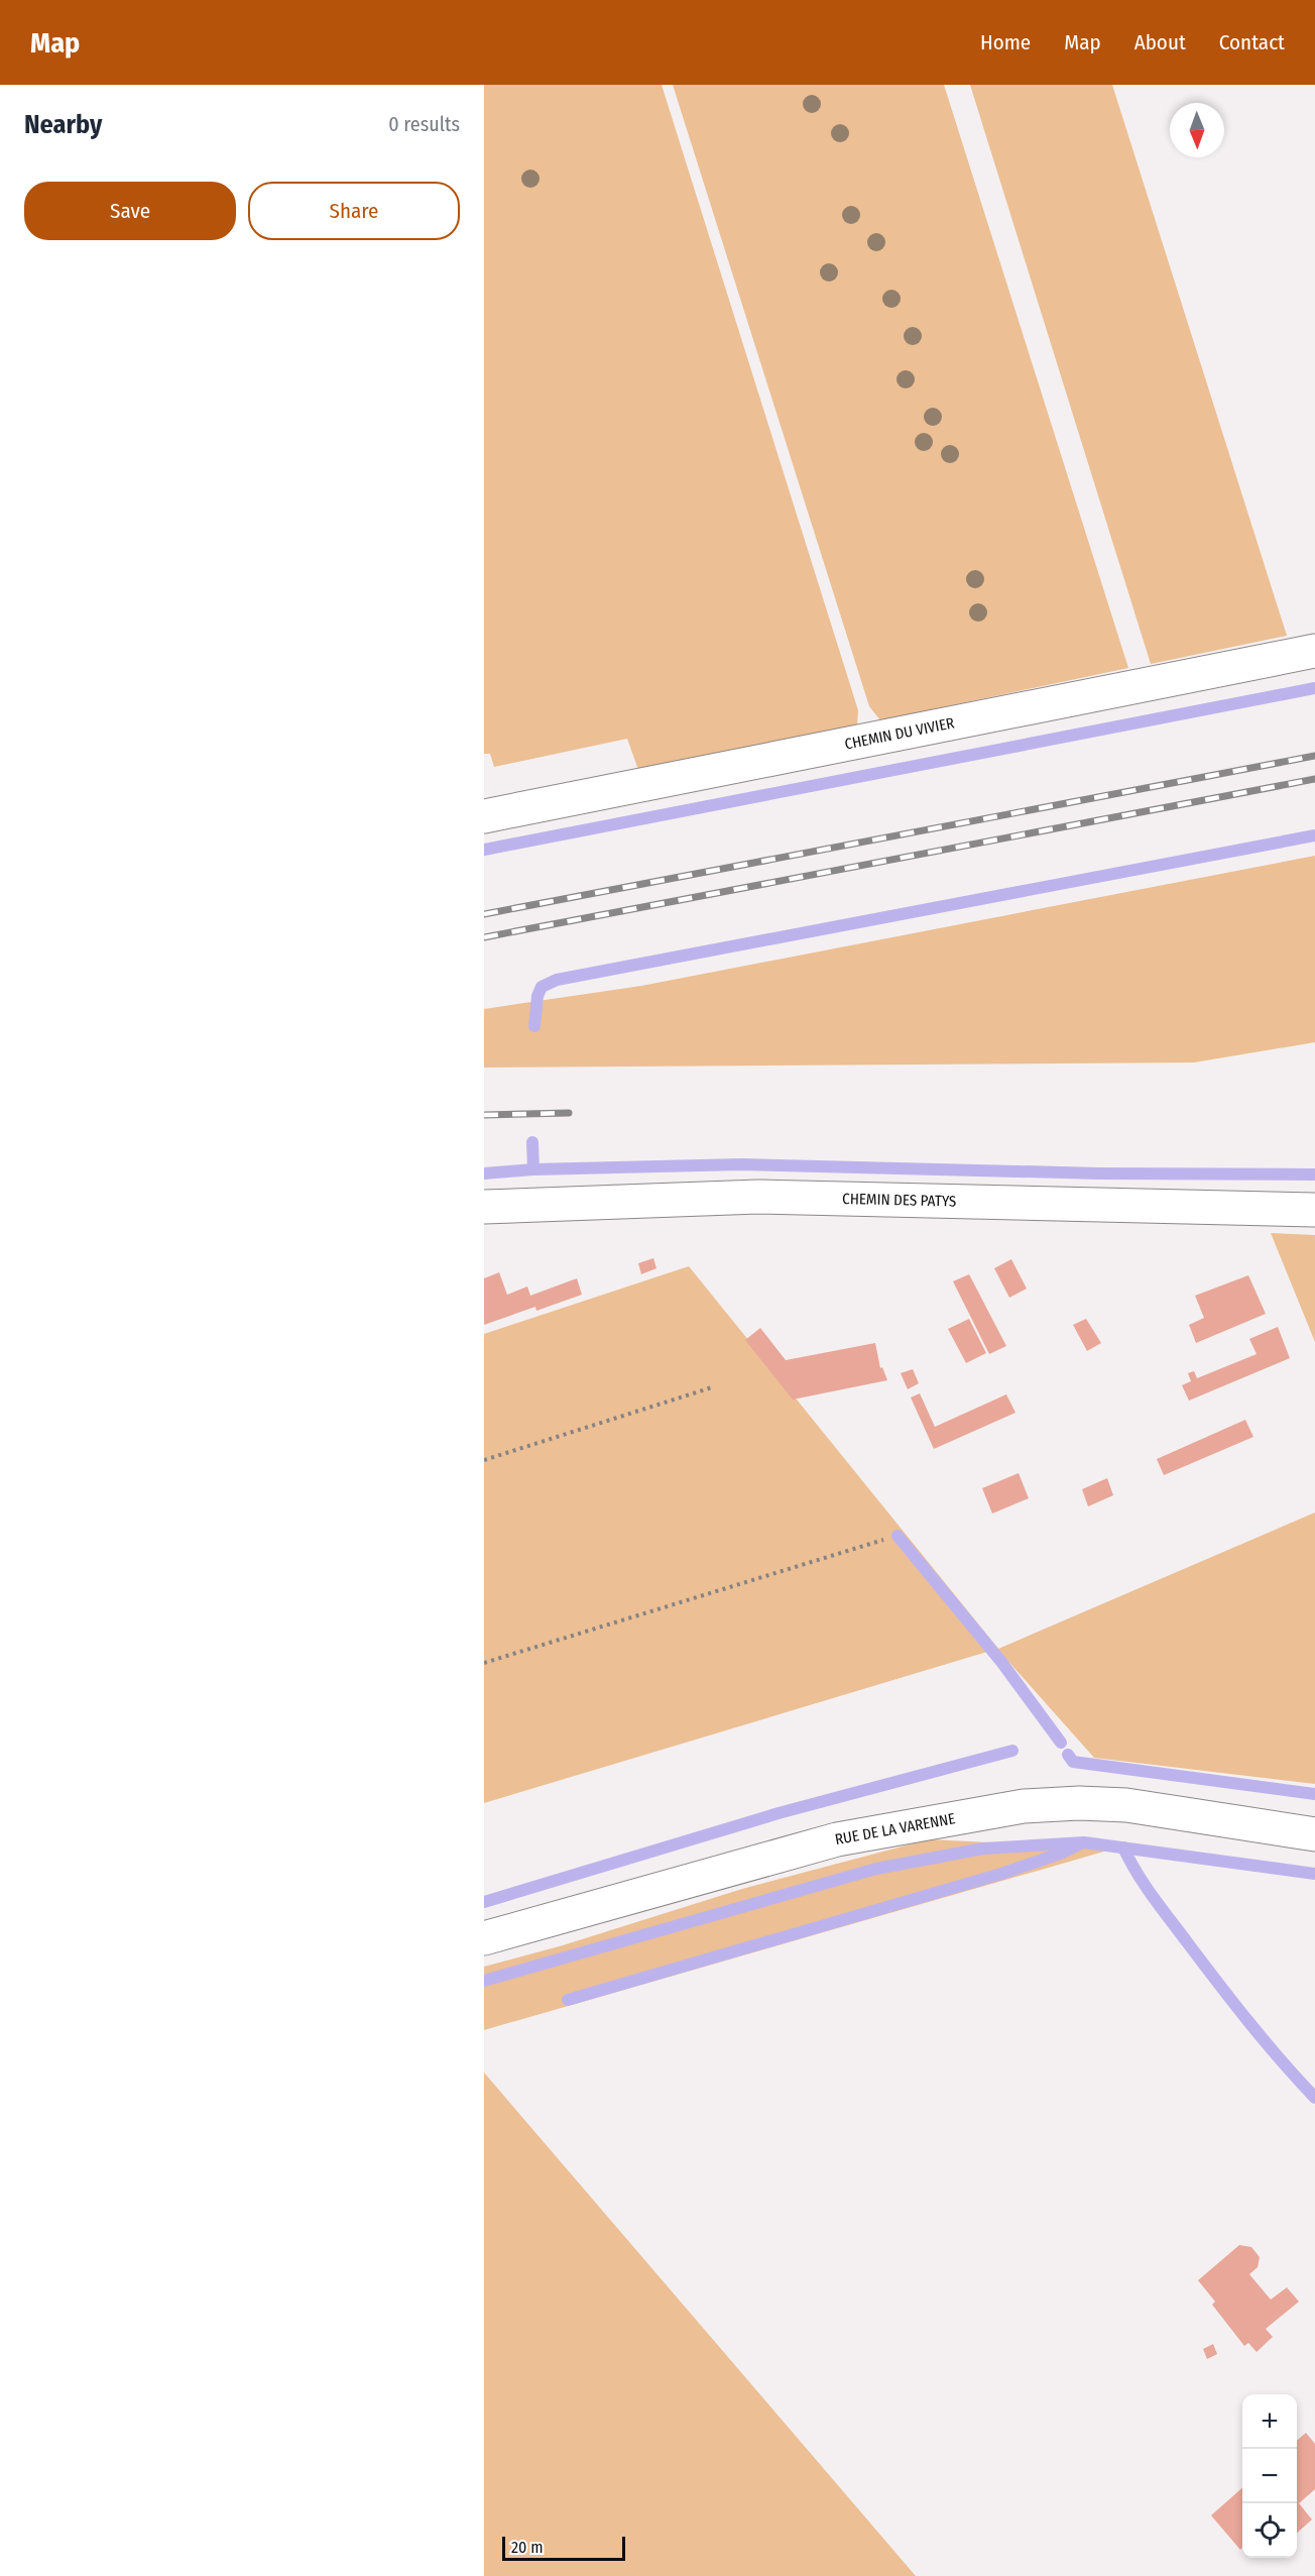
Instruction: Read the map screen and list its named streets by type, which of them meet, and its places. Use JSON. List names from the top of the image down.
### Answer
{
  "streets": {
    "street": ["CHEMIN DU VIVIER", "CHEMIN DES PATYS", "RUE DE LA VARENNE"]
  },
  "scale_bar": "20 m",
  "north": "bottom",
  "page": {
    "header": "Map",
    "nav": [
      "Home",
      "Map",
      "About",
      "Contact"
    ],
    "heading": ["Nearby", "0 results"],
    "buttons": ["Save", "Share"],
    "map_buttons": ["+", "−"],
    "scale": "20 m"
  }
}
